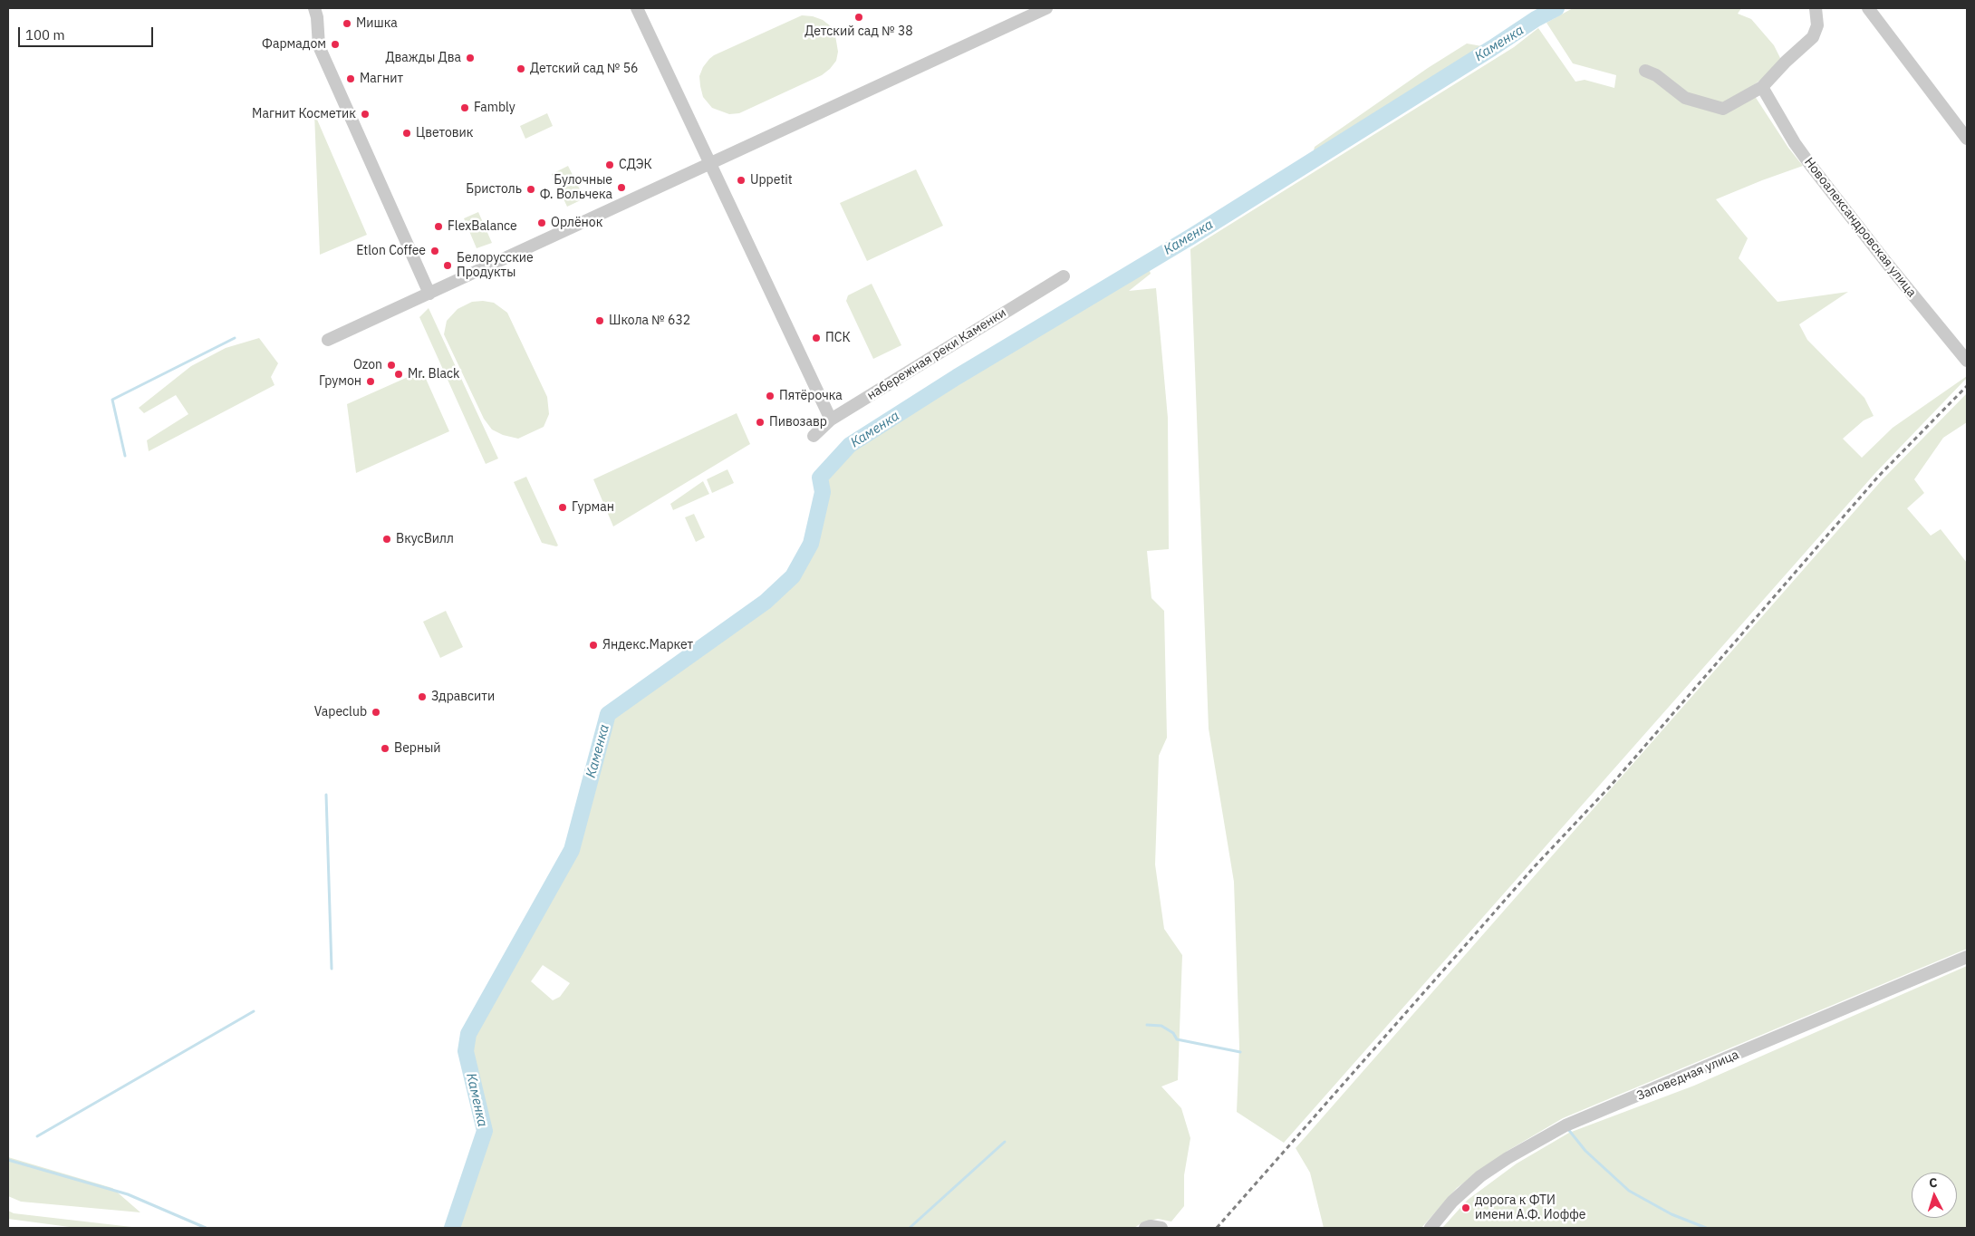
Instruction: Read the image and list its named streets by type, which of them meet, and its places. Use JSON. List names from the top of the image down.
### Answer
{
  "streets": {
    "street": ["Новоалександровская улица", "набережная реки Каменки", "Заповедная улица"]
  },
  "water": ["Каменка"],
  "places": [
    "Детский сад № 38",
    "Мишка",
    "Фармадом",
    "Дважды Два",
    "Детский сад № 56",
    "Магнит",
    "Fambly",
    "Магнит Косметик",
    "Цветовик",
    "СДЭК",
    "Uppetit",
    "Булочные Ф. Вольчека",
    "Бристоль",
    "Орлёнок",
    "FlexBalance",
    "Etlon Coffee",
    "Белорусские Продукты",
    "Школа № 632",
    "ПСК",
    "Ozon",
    "Mr. Black",
    "Грумон",
    "Пятёрочка",
    "Пивозавр",
    "Гурман",
    "ВкусВилл",
    "Яндекс.Маркет",
    "Здравсити",
    "Vapeclub",
    "Верный",
    "дорога к ФТИ имени А.Ф. Иоффе"
  ],
  "scale_bar": "100 m",
  "north": "top"
}
